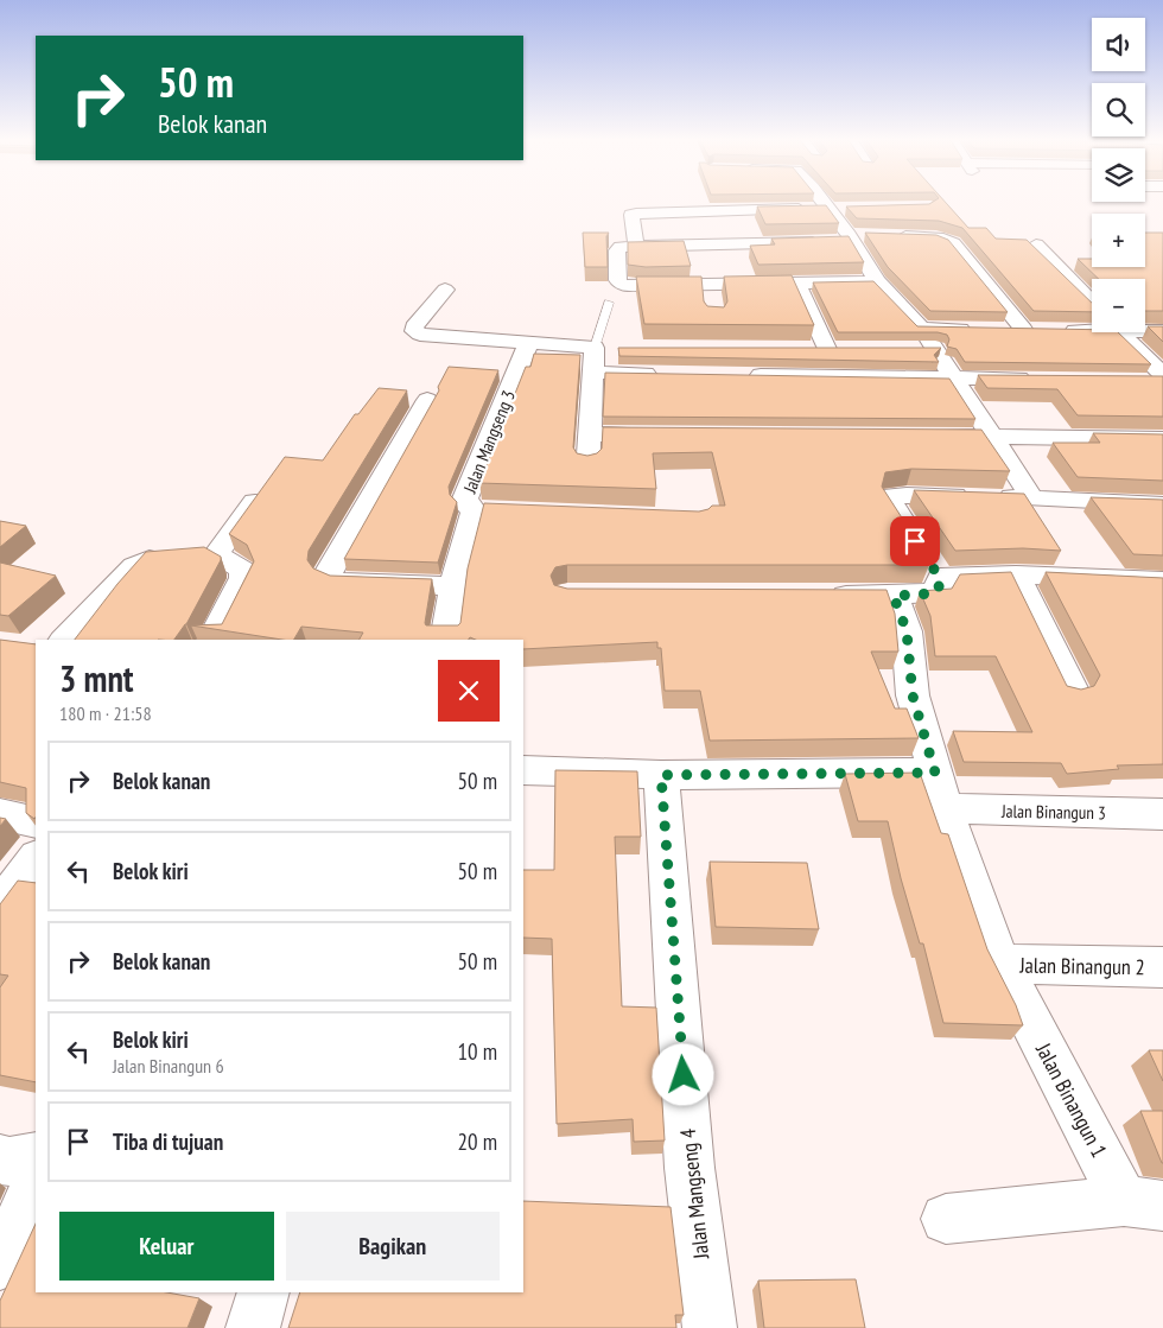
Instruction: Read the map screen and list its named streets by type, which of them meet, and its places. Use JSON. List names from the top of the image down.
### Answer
{
  "streets": {
    "street": [
      "Jalan Mangseng 3",
      "Jalan Binangun 3",
      "Jalan Binangun 2",
      "Jalan Binangun 1",
      "Jalan Mangseng 4"
    ]
  },
  "crossings": [
    ["Jalan Binangun 3", "Jalan Binangun 1"],
    ["Jalan Binangun 2", "Jalan Binangun 1"]
  ],
  "page": {
    "map_buttons": ["+", "−"],
    "turn": ["50 m", "Belok kanan"],
    "heading": ["3 mnt", "180 m · 21:58"],
    "list": [
      {
        "name": "Belok kanan",
        "value": "50 m"
      },
      {
        "name": "Belok kiri",
        "value": "50 m"
      },
      {
        "name": "Belok kanan",
        "value": "50 m"
      },
      {
        "name": "Belok kiri",
        "note": "Jalan Binangun 6",
        "value": "10 m"
      },
      {
        "name": "Tiba di tujuan",
        "value": "20 m"
      }
    ],
    "buttons": ["Keluar", "Bagikan"]
  }
}
